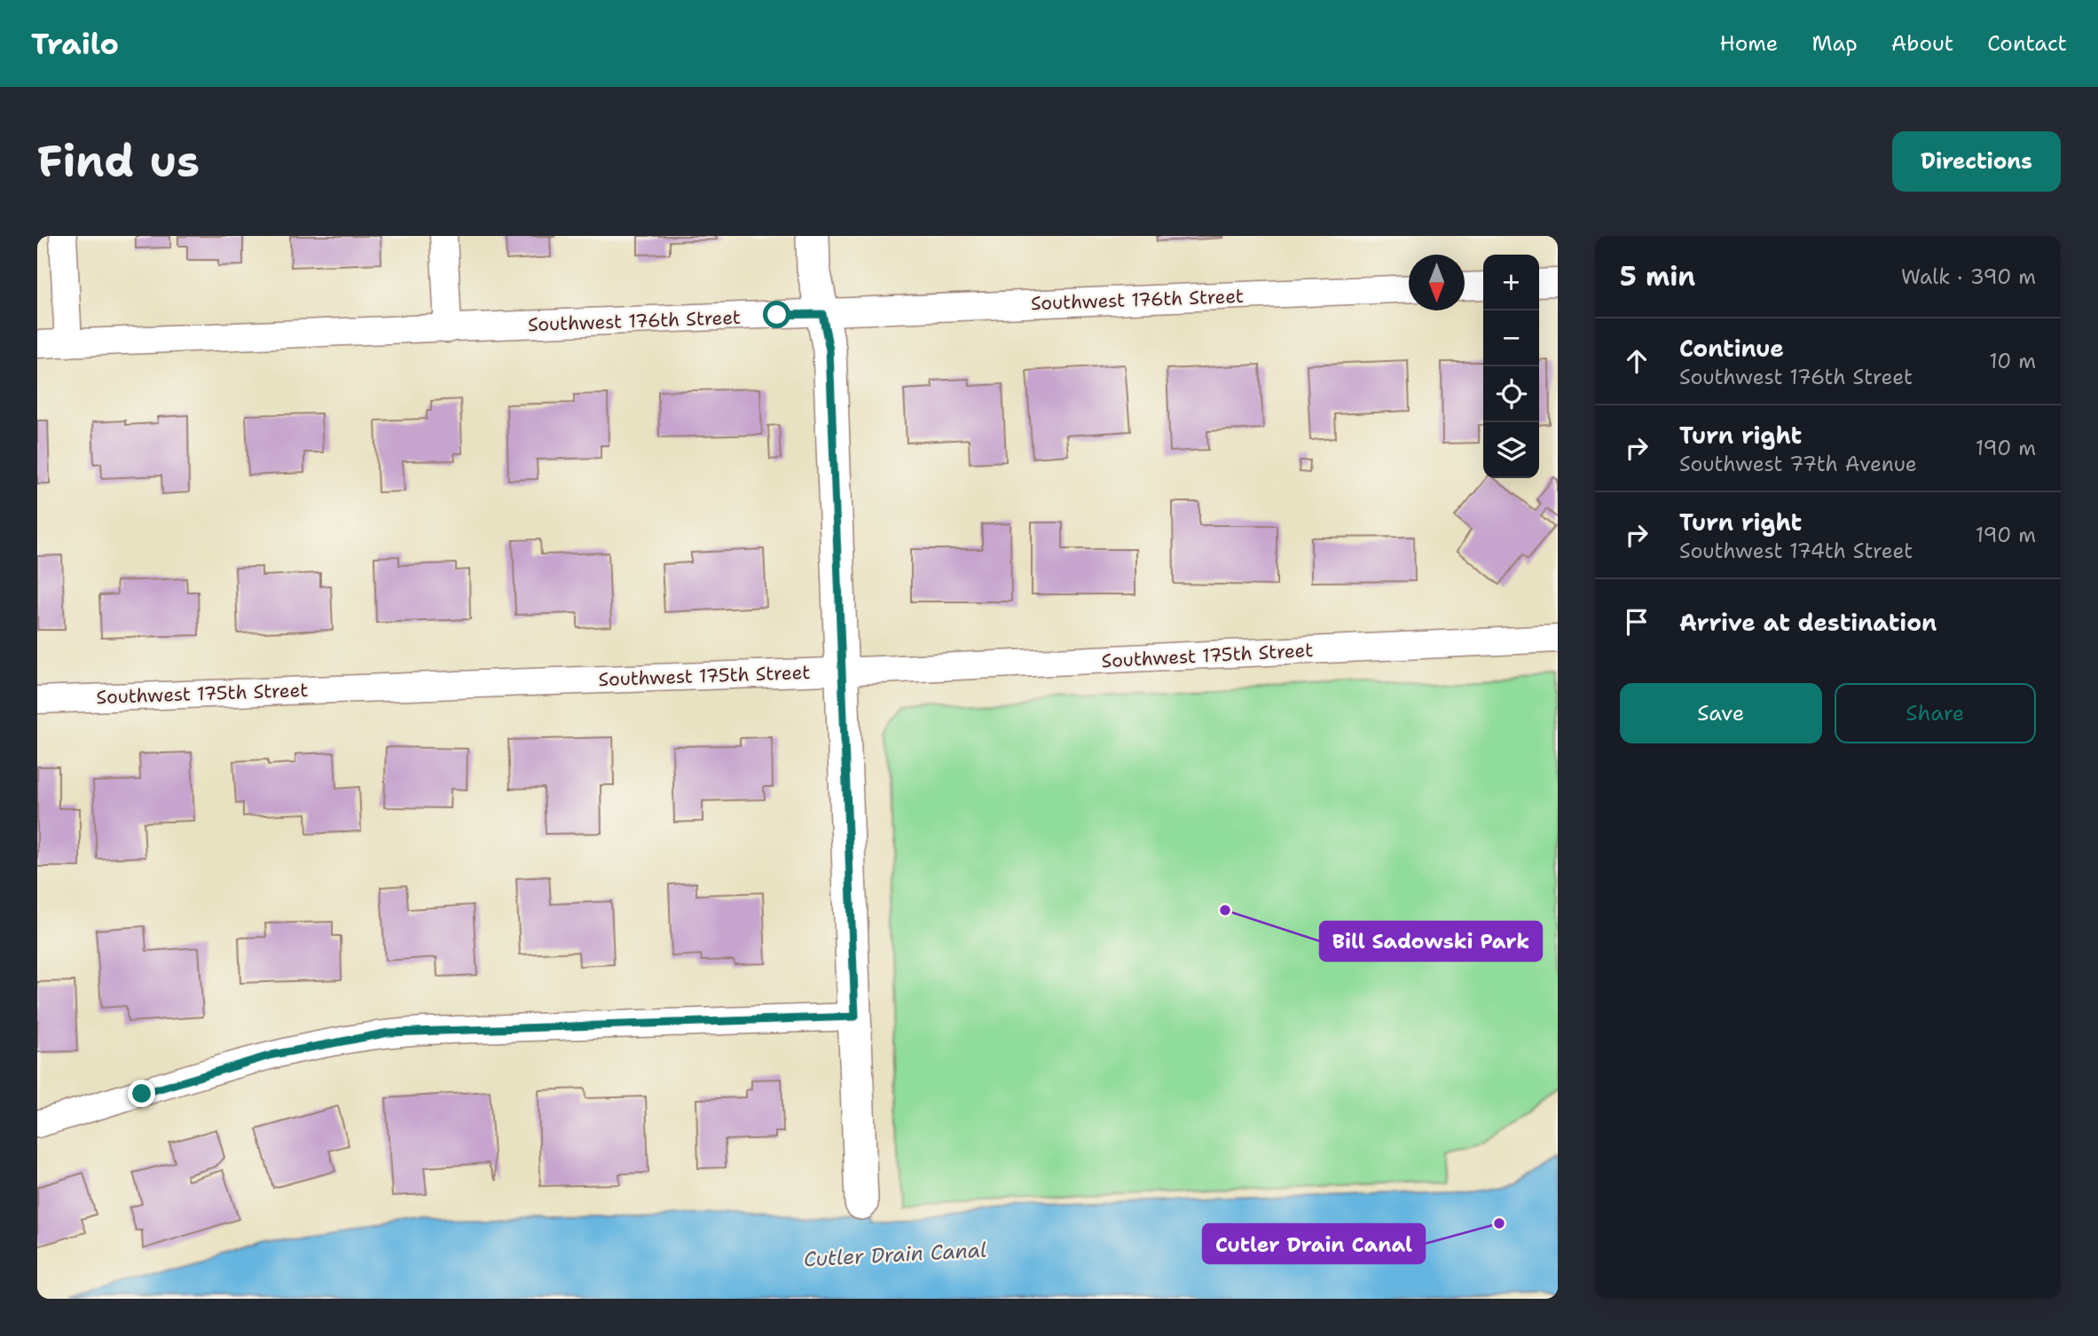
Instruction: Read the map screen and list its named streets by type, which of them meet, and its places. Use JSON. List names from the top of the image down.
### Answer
{
  "streets": {
    "street": ["Southwest 176th Street", "Southwest 175th Street"]
  },
  "water": ["Cutler Drain Canal"],
  "places": ["Bill Sadowski Park", "Cutler Drain Canal"],
  "north": "bottom",
  "page": {
    "header": "Trailo",
    "nav": [
      "Home",
      "Map",
      "About",
      "Contact"
    ],
    "buttons": [
      "Directions",
      ["Save", "Share"]
    ],
    "title": "Find us",
    "heading": ["5 min", "Walk · 390 m"],
    "map_buttons": ["+", "−"],
    "list": [
      ["Continue", "Southwest 176th Street", "10 m"],
      ["Turn right", "Southwest 77th Avenue", "190 m"],
      ["Turn right", "Southwest 174th Street", "190 m"],
      "Arrive at destination"
    ]
  }
}
